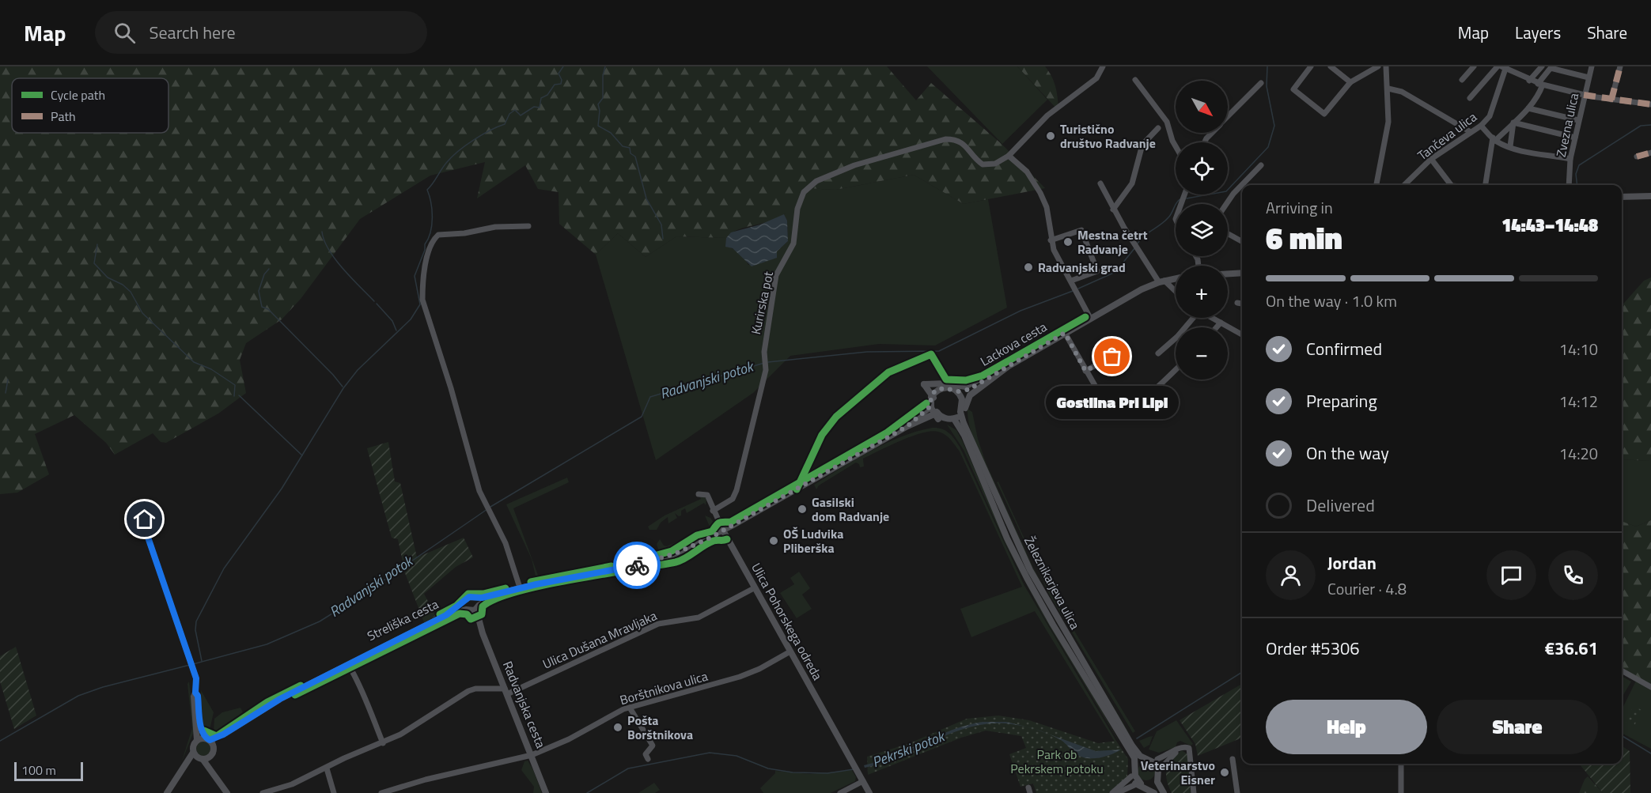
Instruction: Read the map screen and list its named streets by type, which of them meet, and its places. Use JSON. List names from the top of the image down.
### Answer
{
  "streets": {
    "street": [
      "Zvezna ulica",
      "Tančeva ulica",
      "Kurirska pot",
      "Lackova cesta",
      "Železnikarjeva ulica",
      "Streliška cesta",
      "Ulica Pohorskega odreda",
      "Ulica Dušana Mravljaka",
      "Borštnikova ulica",
      "Radvanjska cesta"
    ]
  },
  "crossings": [
    ["Kurirska pot", "Ulica Pohorskega odreda"],
    ["Streliška cesta", "Ulica Pohorskega odreda"],
    ["Streliška cesta", "Radvanjska cesta"],
    ["Ulica Pohorskega odreda", "Ulica Dušana Mravljaka"],
    ["Ulica Pohorskega odreda", "Borštnikova ulica"],
    ["Ulica Dušana Mravljaka", "Radvanjska cesta"],
    ["Borštnikova ulica", "Radvanjska cesta"]
  ],
  "water": ["Radvanjski potok", "Pekrski potok"],
  "parks": ["Park ob Pekrskem potoku"],
  "places": [
    "Turistično društvo Radvanje",
    "Mestna četrt Radvanje",
    "Radvanjski grad",
    "Gostilna Pri Lipi",
    "Gasilski dom Radvanje",
    "OŠ Ludvika Pliberška",
    "Pošta Borštnikova",
    "Veterinarstvo Eisner"
  ],
  "legend": ["Cycle path", "Path"],
  "scale_bar": "100 m",
  "north": "bottom right",
  "page": {
    "header": "Map",
    "search": "Search here",
    "nav": ["Map", "Layers", "Share"],
    "map_buttons": ["+", "−"],
    "heading": ["6 min", "Arriving in", "14:43–14:48"],
    "panel": [
      "Jordan",
      "Courier · 4.8",
      "Order #5306",
      "€36.61"
    ],
    "bar": "On the way · 1.0 km",
    "list": [
      ["Confirmed", "14:10"],
      ["Preparing", "14:12"],
      ["On the way", "14:20"],
      "Delivered"
    ],
    "bubble": "Gostilna Pri Lipi",
    "buttons": ["Help", "Share"],
    "scale": "100 m"
  }
}
